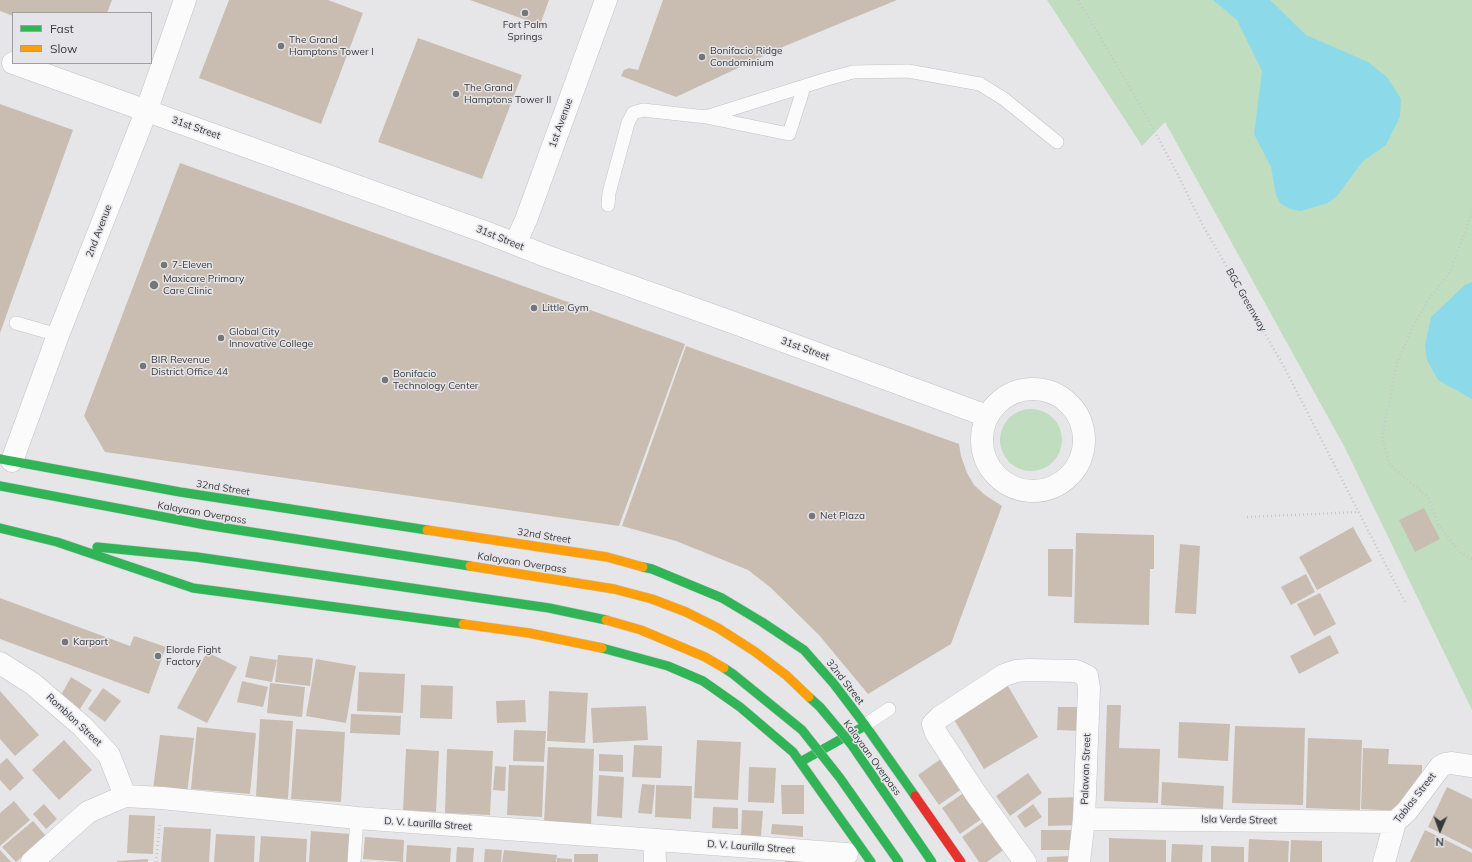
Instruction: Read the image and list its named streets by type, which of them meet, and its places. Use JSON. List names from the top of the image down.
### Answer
{
  "streets": {
    "main road": ["32nd Street", "Kalayaan Overpass"],
    "street": [
      "1st Avenue",
      "31st Street",
      "2nd Avenue",
      "Romblon Street",
      "Palawan Street",
      "Tablas Street",
      "Isla Verde Street",
      "D. V. Laurilla Street"
    ],
    "path": ["BGC Greenway"]
  },
  "crossings": [
    ["1st Avenue", "31st Street"],
    ["31st Street", "2nd Avenue"],
    ["2nd Avenue", "32nd Street"],
    ["Romblon Street", "D. V. Laurilla Street"],
    ["Palawan Street", "Isla Verde Street"],
    ["Tablas Street", "Isla Verde Street"]
  ],
  "places": [
    "Fort Palm Springs",
    "The Grand Hamptons Tower I",
    "Bonifacio Ridge Condominium",
    "The Grand Hamptons Tower II",
    "7-Eleven",
    "Maxicare Primary Care Clinic",
    "Little Gym",
    "Global City Innovative College",
    "BIR Revenue District Office 44",
    "Bonifacio Technology Center",
    "Net Plaza",
    "Karport",
    "Elorde Fight Factory"
  ],
  "legend": ["Fast", "Slow"],
  "north": "bottom"
}
